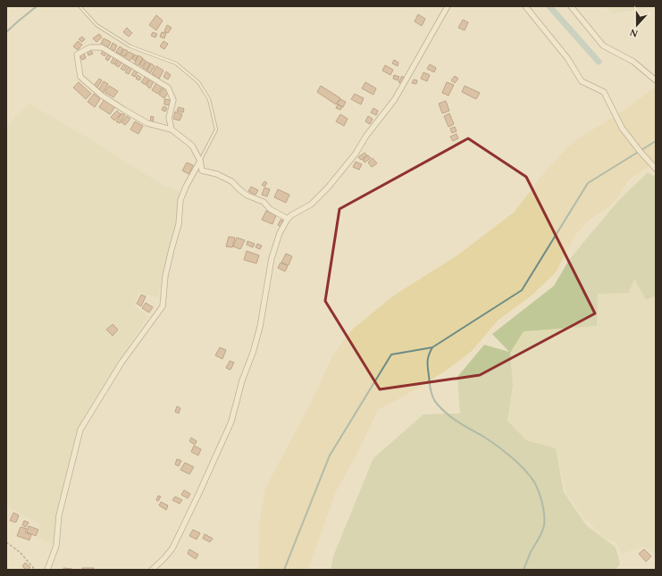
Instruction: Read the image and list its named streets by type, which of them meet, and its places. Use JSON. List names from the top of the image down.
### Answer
{
  "north": "bottom"
}
